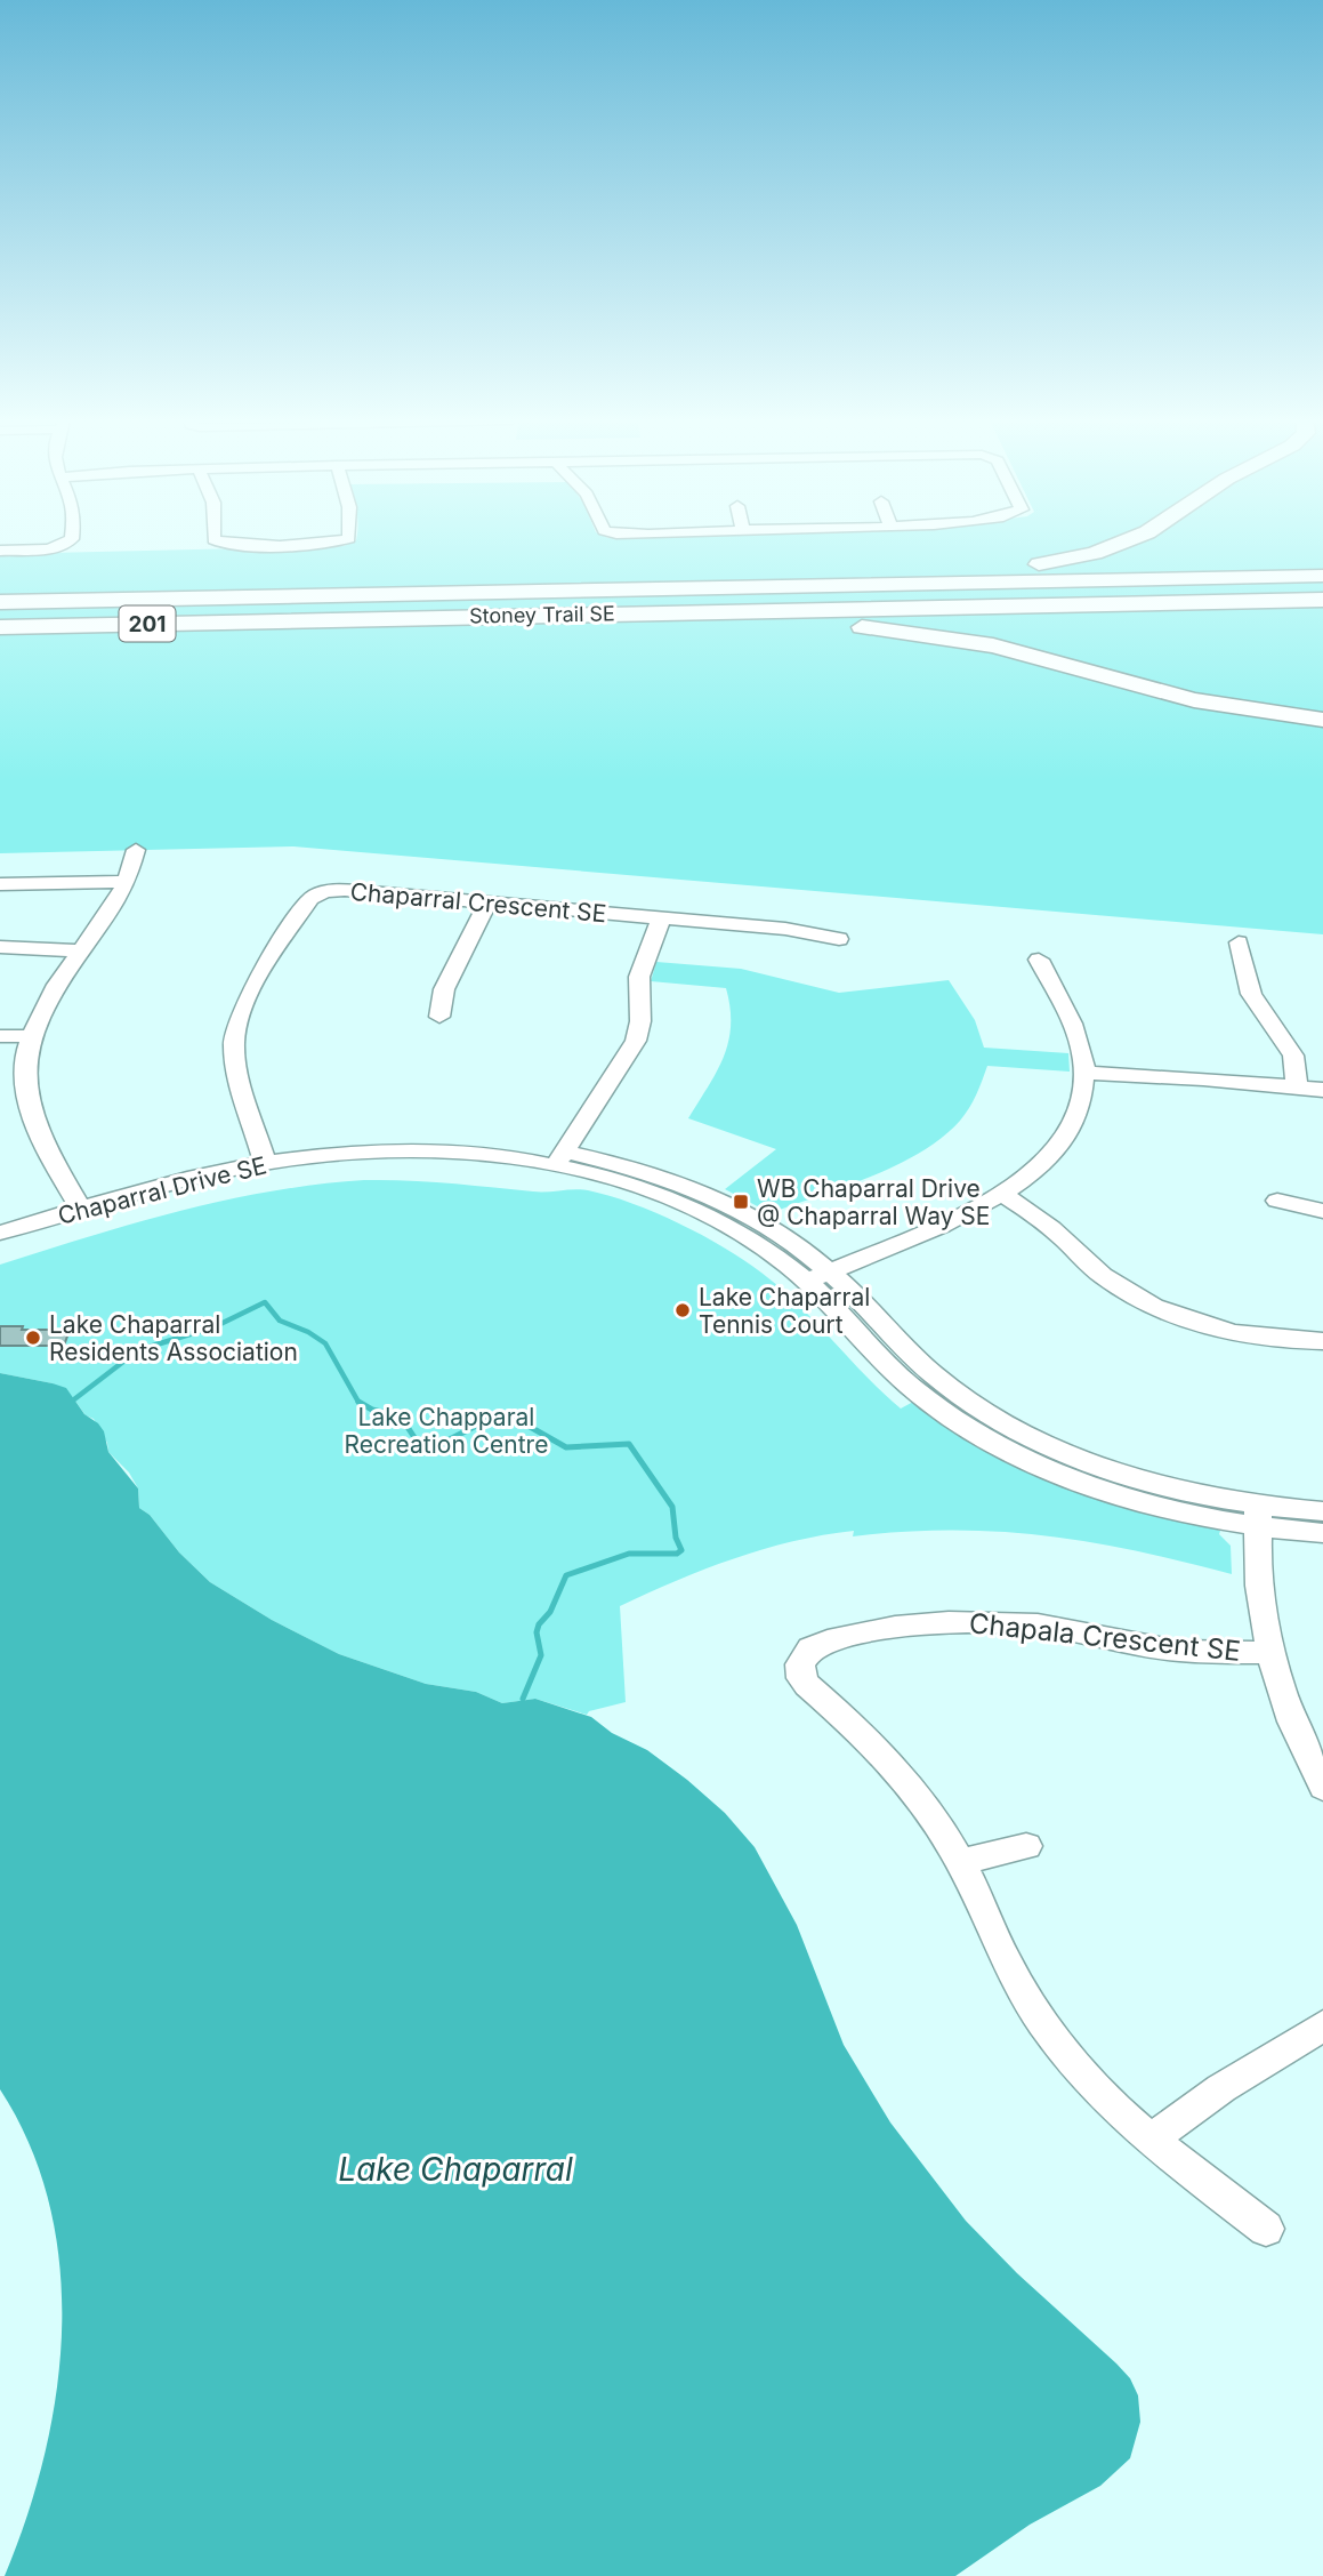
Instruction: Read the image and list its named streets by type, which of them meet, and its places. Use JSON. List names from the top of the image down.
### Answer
{
  "streets": {
    "highway": ["Stoney Trail SE", "201"],
    "street": ["Chaparral Crescent SE", "Chaparral Drive SE", "Chapala Crescent SE"]
  },
  "crossings": [
    ["Chaparral Crescent SE", "Chaparral Drive SE"]
  ],
  "water": ["Lake Chaparral"],
  "parks": ["Lake Chapparal Recreation Centre"],
  "places": {
    "transit": ["WB Chaparral Drive @ Chaparral Way SE"],
    "other": ["Lake Chaparral Tennis Court", "Lake Chaparral Residents Association"]
  }
}
